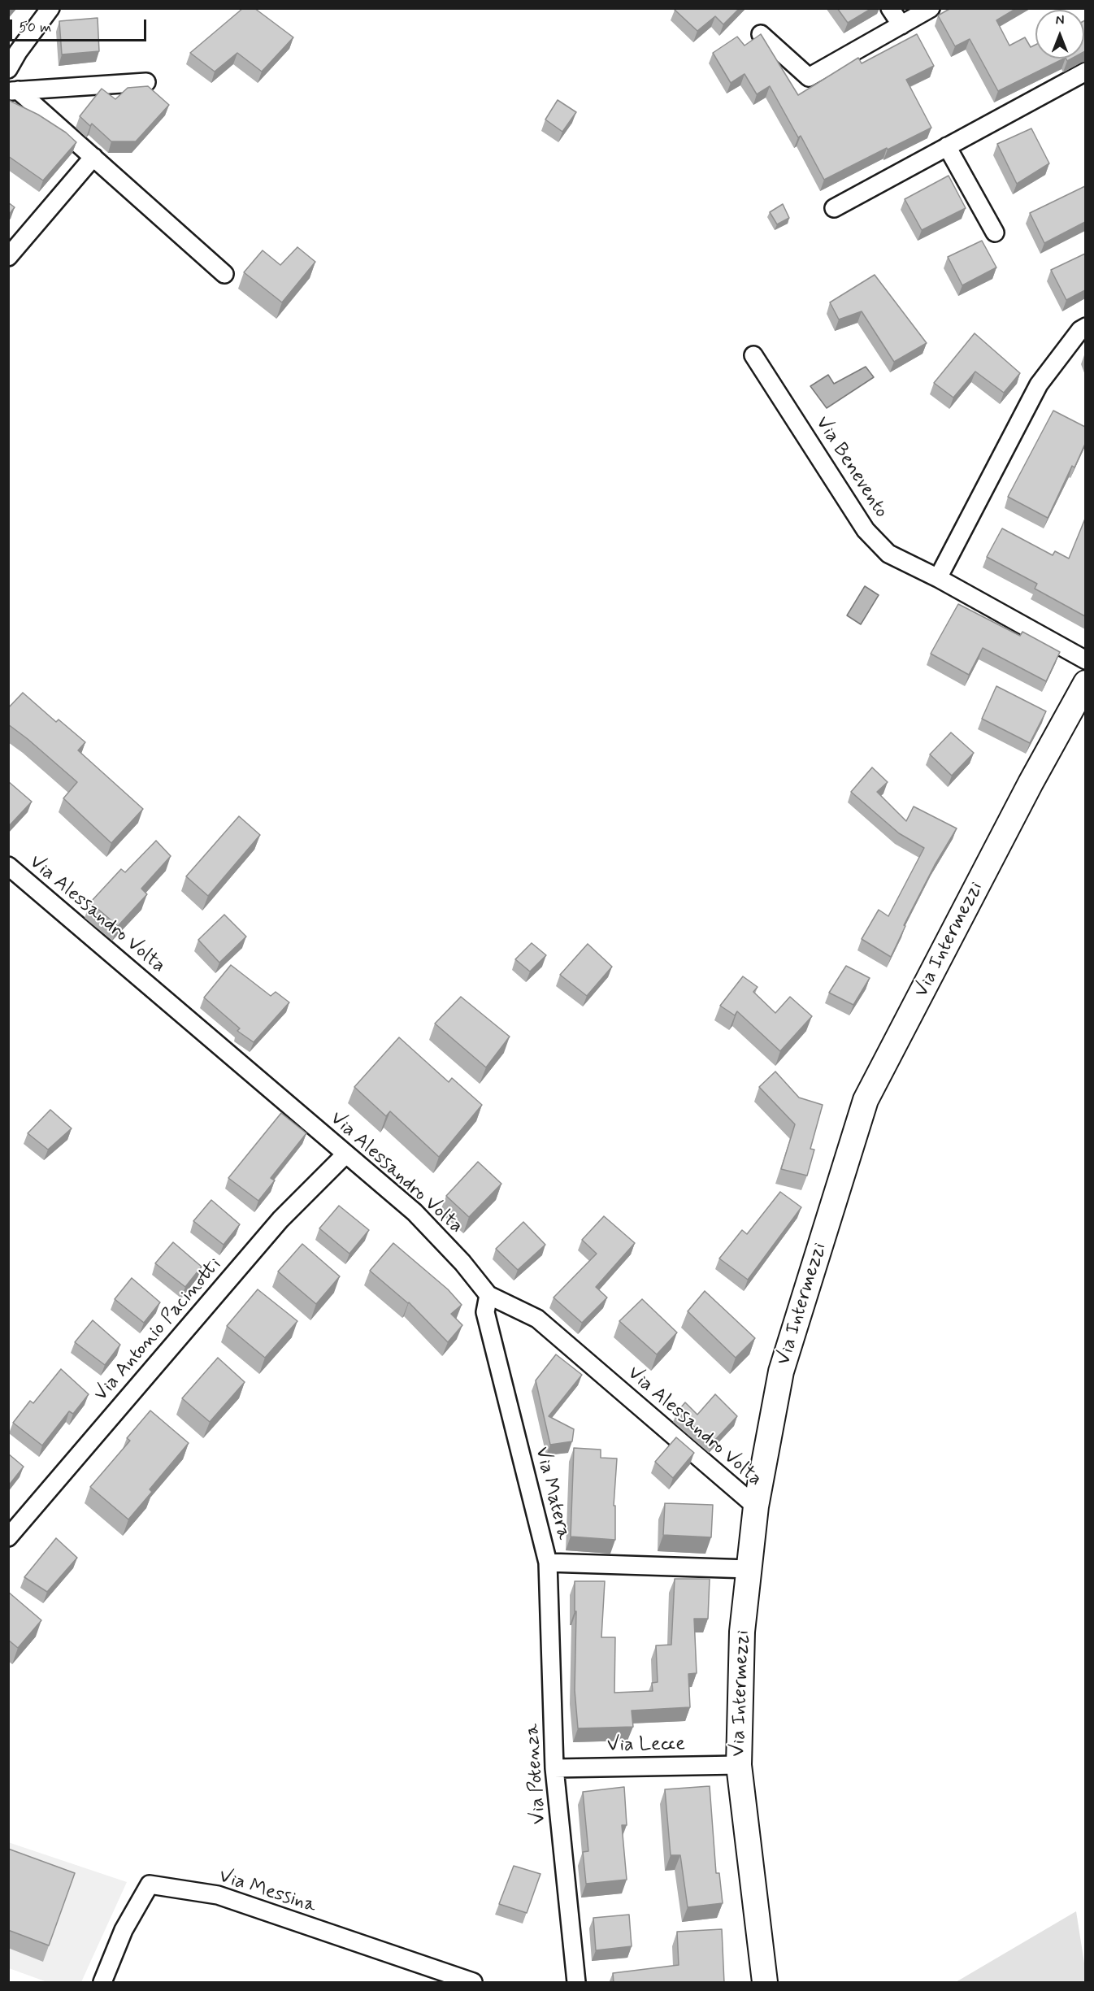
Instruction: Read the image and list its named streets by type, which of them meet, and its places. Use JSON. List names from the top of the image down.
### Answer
{
  "streets": {
    "street": [
      "Via Benevento",
      "Via Alessandro Volta",
      "Via Intermezzi",
      "Via Antonio Pacinotti",
      "Via Matera",
      "Via Lecce",
      "Via Potenza",
      "Via Messina"
    ]
  },
  "crossings": [
    ["Via Alessandro Volta", "Via Intermezzi"],
    ["Via Alessandro Volta", "Via Antonio Pacinotti"],
    ["Via Alessandro Volta", "Via Matera"],
    ["Via Intermezzi", "Via Matera"],
    ["Via Intermezzi", "Via Lecce"],
    ["Via Matera", "Via Potenza"],
    ["Via Lecce", "Via Potenza"]
  ],
  "scale_bar": "50 m",
  "north": "top"
}
